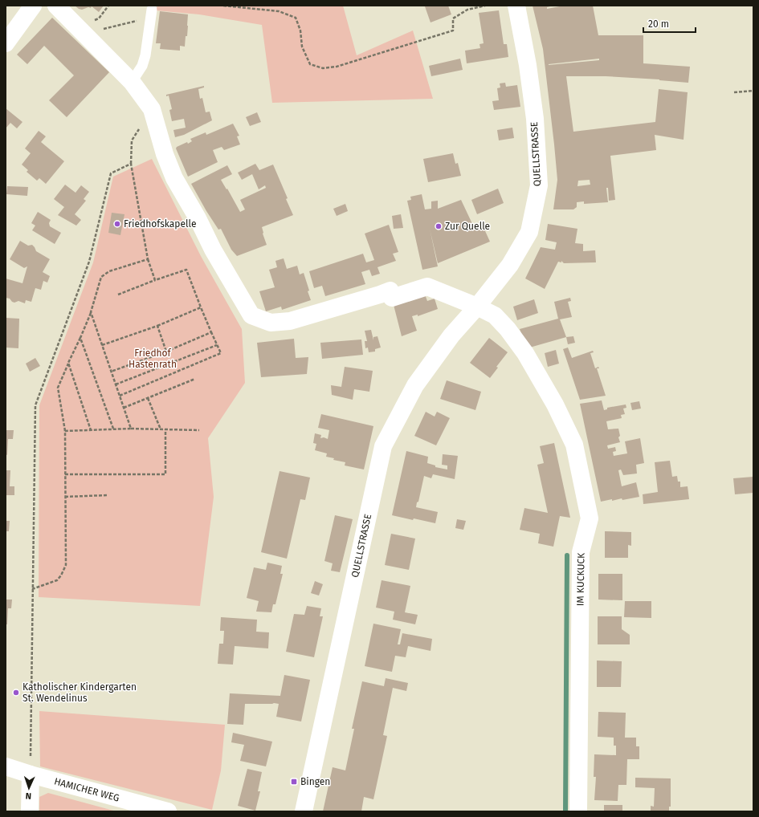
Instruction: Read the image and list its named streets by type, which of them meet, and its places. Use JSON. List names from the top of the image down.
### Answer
{
  "streets": {
    "street": ["QUELLSTRASSE", "IM KUCKUCK", "HAMICHER WEG"]
  },
  "crossings": [
    ["QUELLSTRASSE", "IM KUCKUCK"]
  ],
  "parks": ["Friedhof Hastenrath"],
  "places": {
    "other": ["Friedhofskapelle", "Zur Quelle", "Katholischer Kindergarten St. Wendelinus"],
    "transit": ["Bingen"]
  },
  "scale_bar": "20 m",
  "north": "bottom"
}
